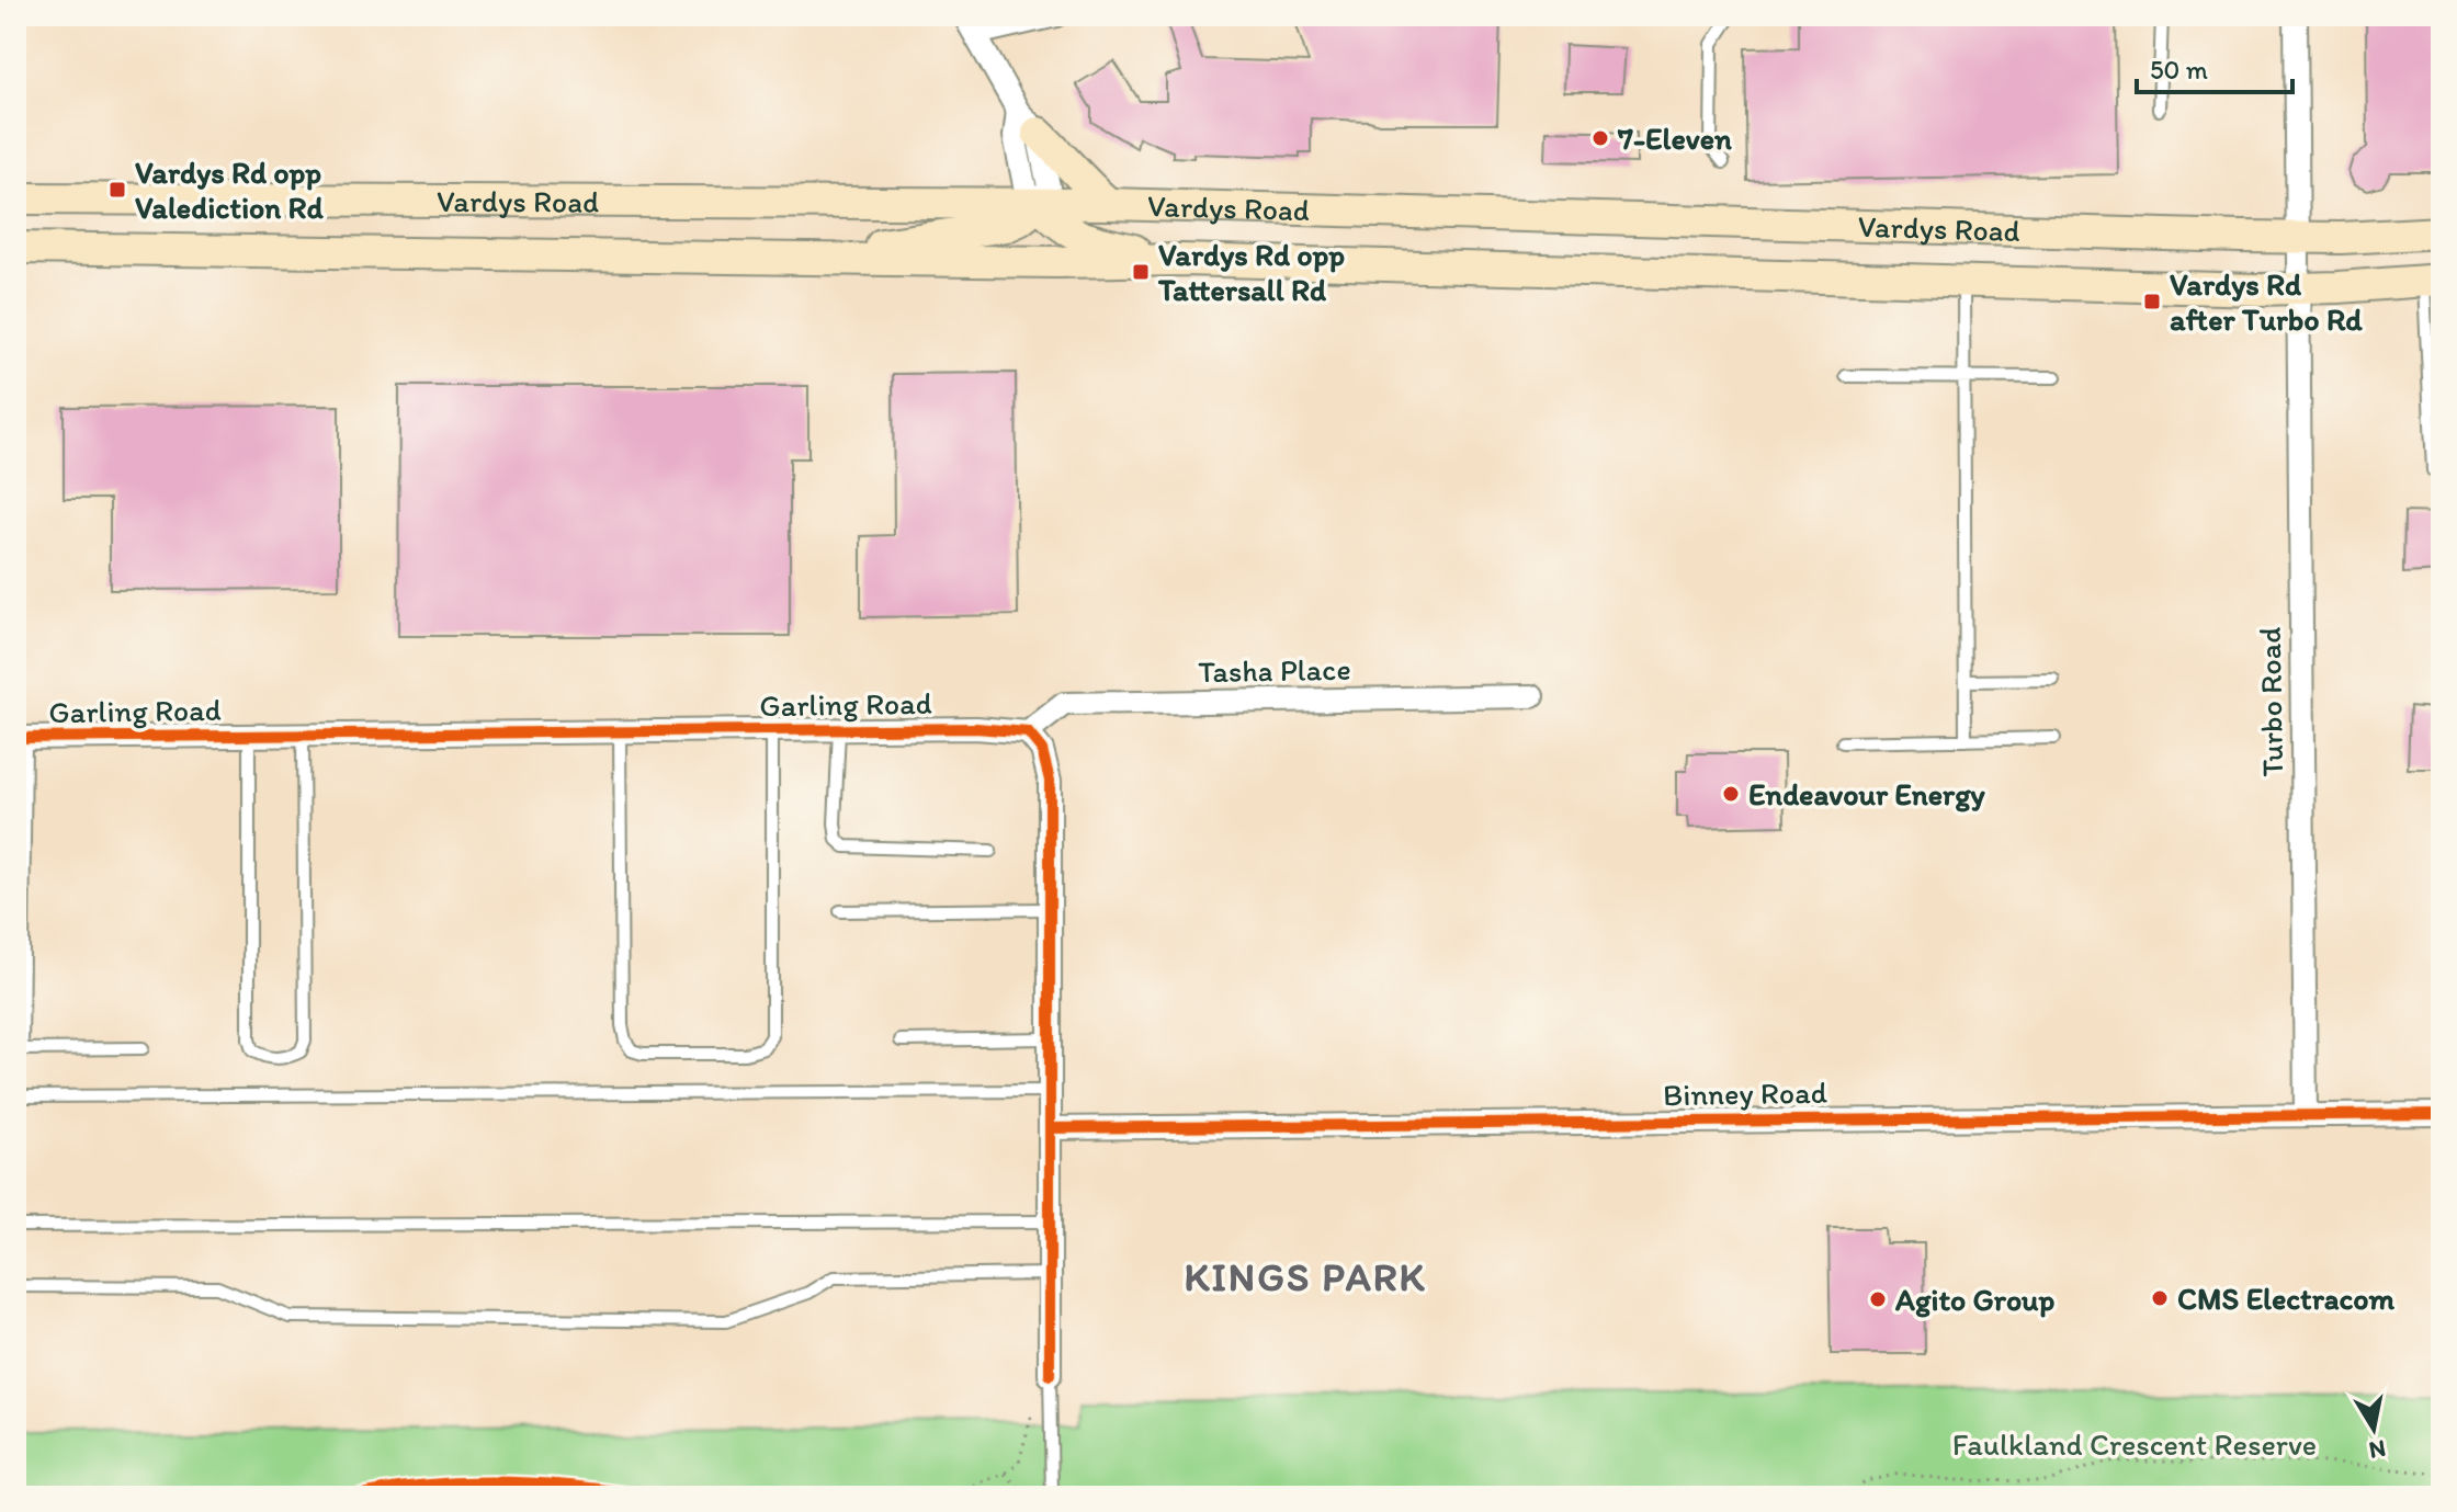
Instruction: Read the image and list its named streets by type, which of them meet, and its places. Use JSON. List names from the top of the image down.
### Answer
{
  "streets": {
    "main road": ["Vardys Road"],
    "street": [
      "Tasha Place",
      "Turbo Road",
      "Garling Road",
      "Binney Road"
    ]
  },
  "crossings": [
    ["Vardys Road", "Turbo Road"],
    ["Tasha Place", "Garling Road"],
    ["Turbo Road", "Binney Road"]
  ],
  "districts": ["KINGS PARK"],
  "parks": ["Faulkland Crescent Reserve"],
  "places": {
    "other": [
      "7-Eleven",
      "Endeavour Energy",
      "CMS Electracom",
      "Agito Group"
    ],
    "transit": ["Vardys Rd opp Valediction Rd", "Vardys Rd opp Tattersall Rd", "Vardys Rd after Turbo Rd"]
  },
  "scale_bar": "50 m",
  "north": "bottom"
}
